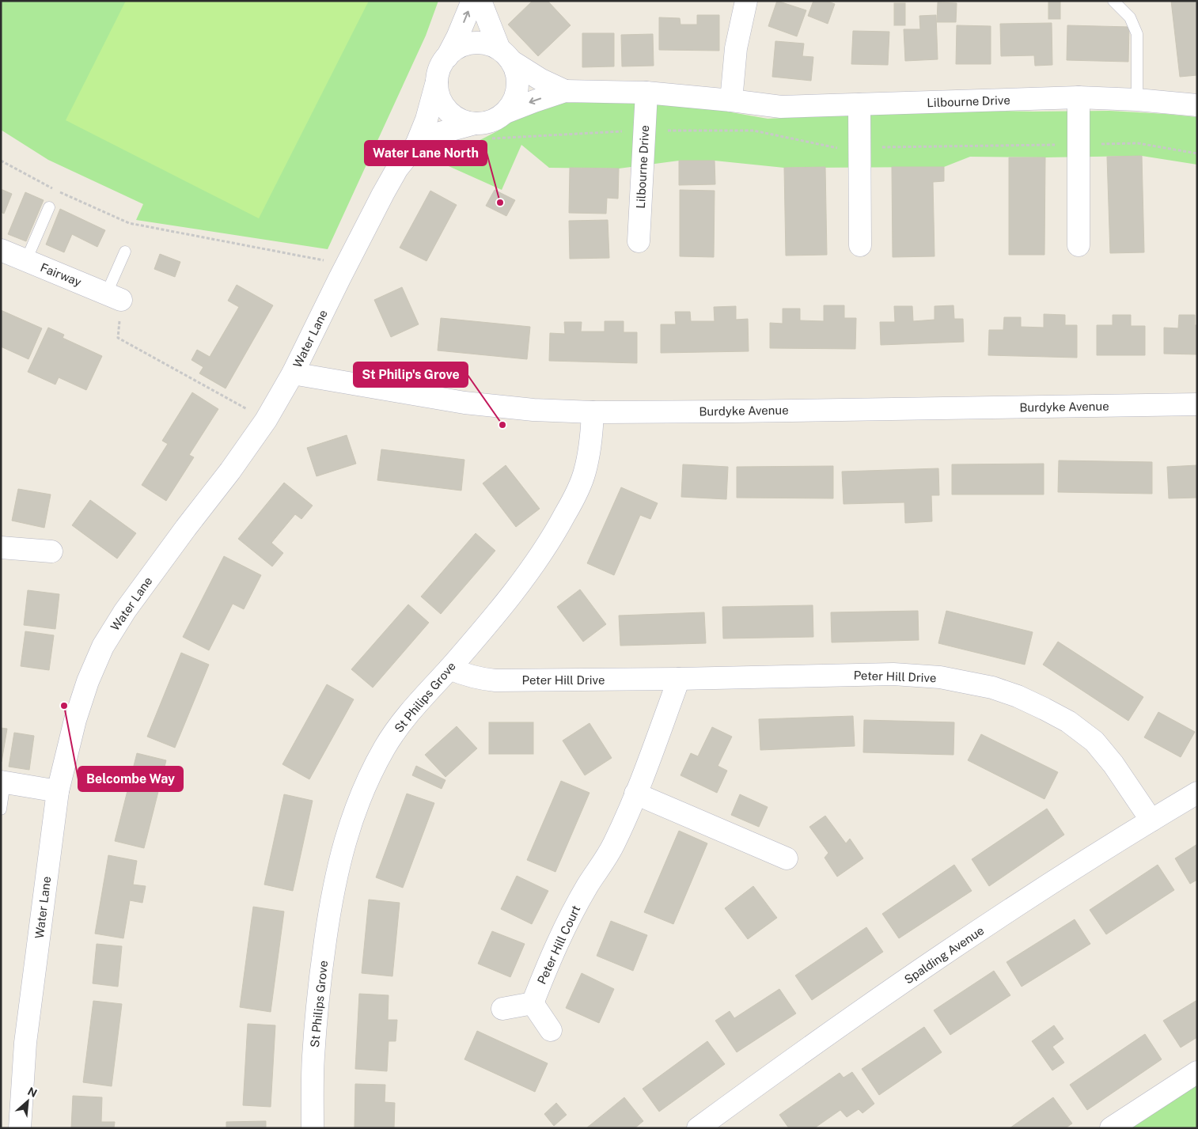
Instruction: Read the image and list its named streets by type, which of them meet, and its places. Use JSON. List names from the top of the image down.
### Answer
{
  "streets": {
    "street": [
      "Lilbourne Drive",
      "Fairway",
      "Water Lane",
      "Burdyke Avenue",
      "Peter Hill Drive",
      "St Philips Grove",
      "Peter Hill Court",
      "Spalding Avenue"
    ]
  },
  "crossings": [
    ["Lilbourne Drive", "Water Lane"],
    ["Water Lane", "Burdyke Avenue"],
    ["Burdyke Avenue", "St Philips Grove"],
    ["Peter Hill Drive", "St Philips Grove"],
    ["Peter Hill Drive", "Spalding Avenue"]
  ],
  "places": ["Water Lane North", "St Philip's Grove", "Belcombe Way"],
  "north": "top right"
}
